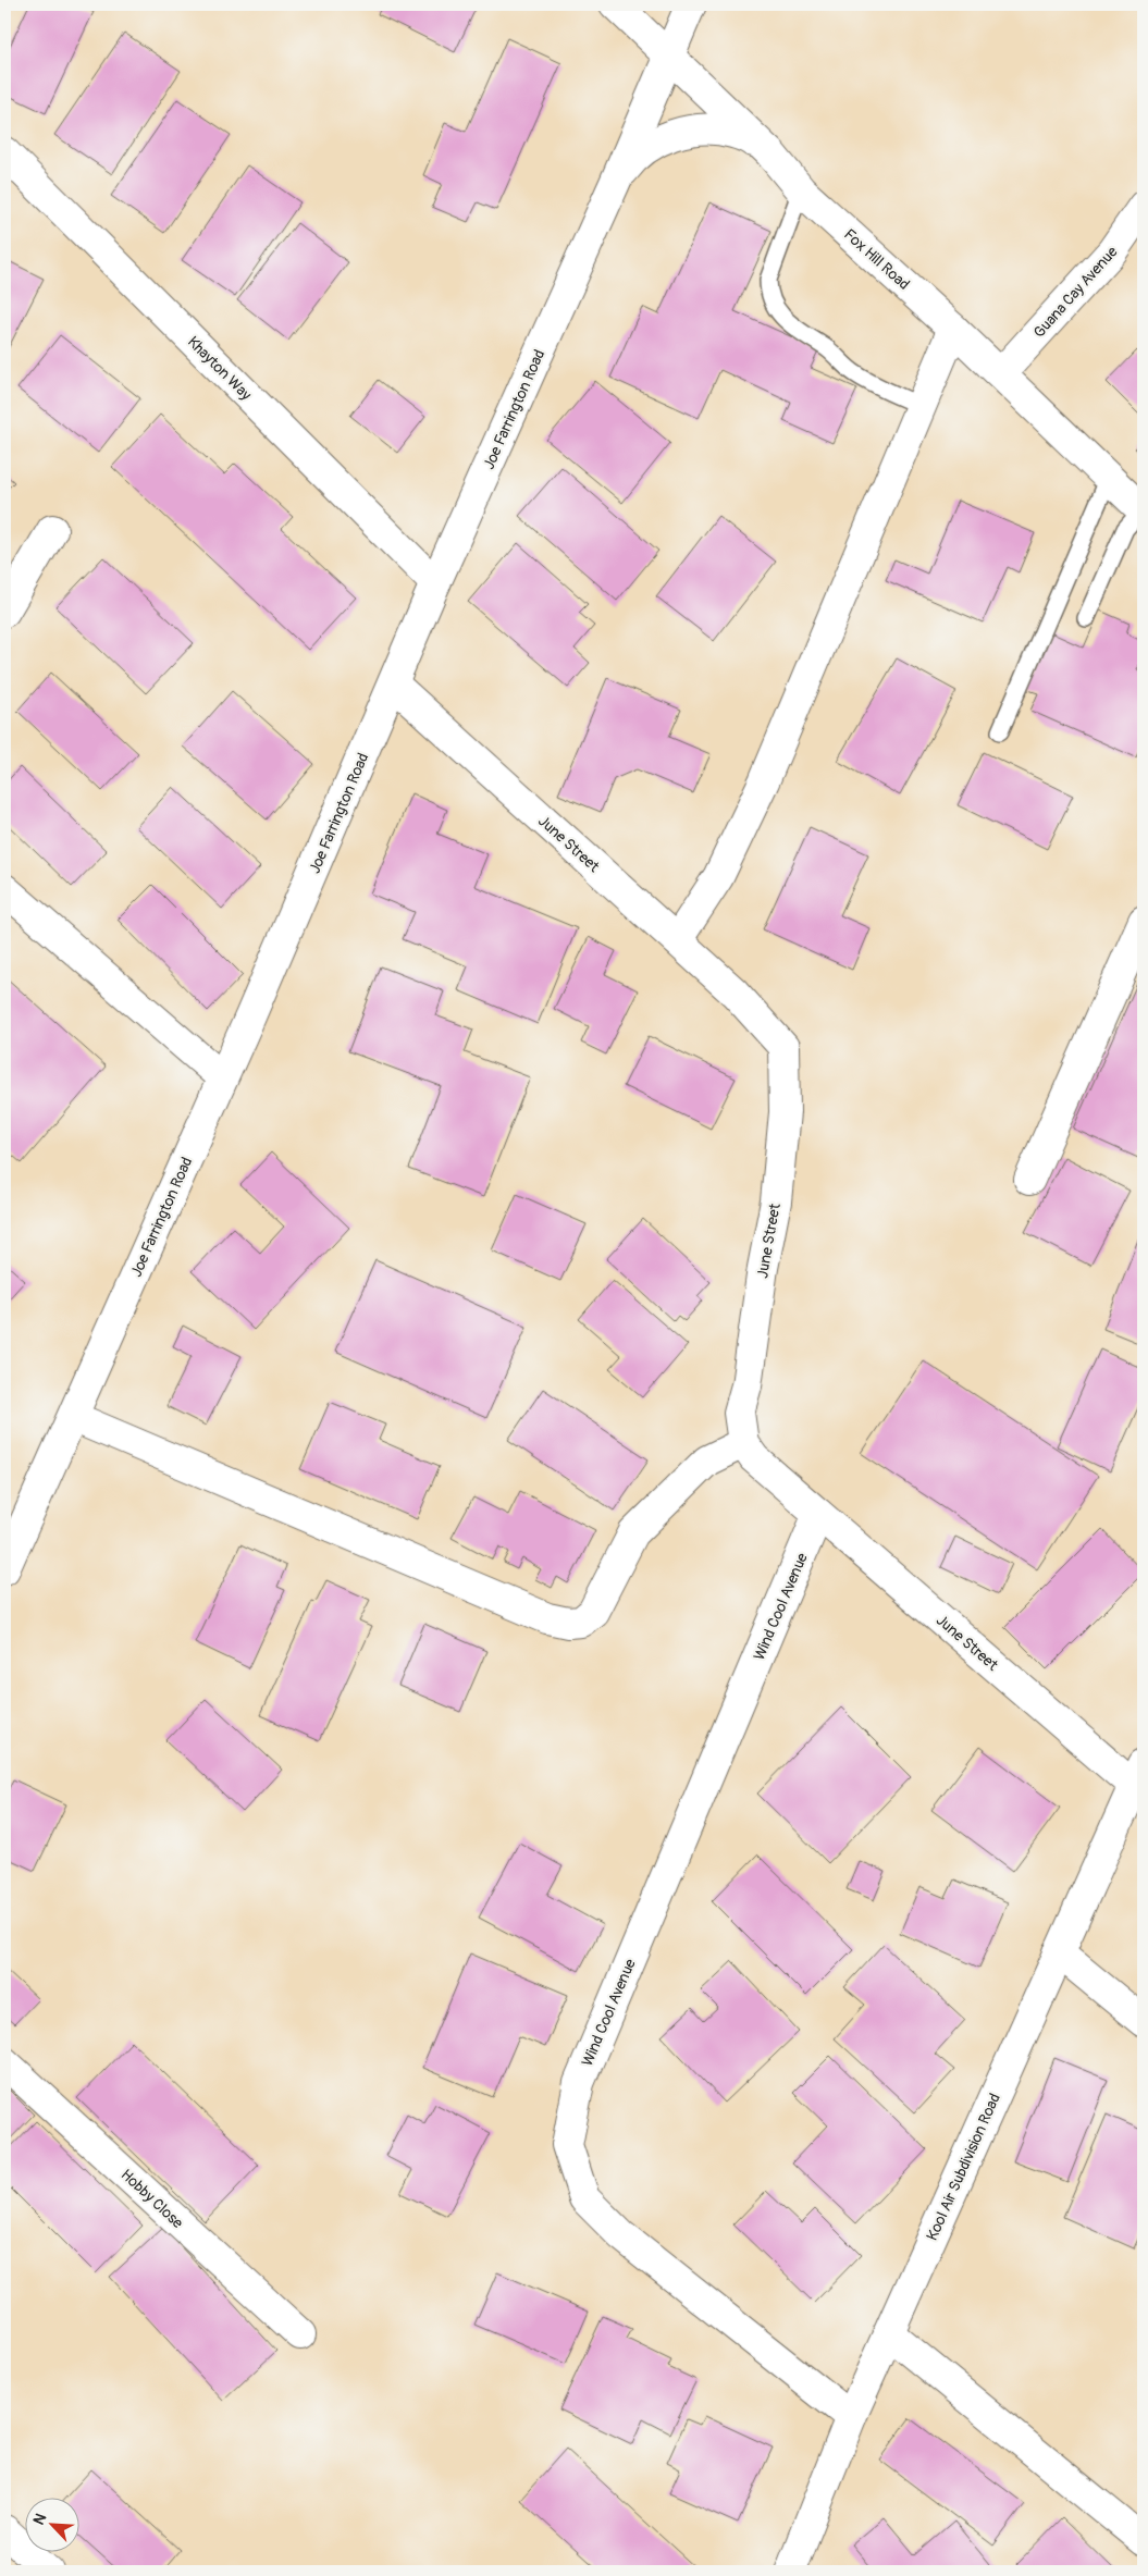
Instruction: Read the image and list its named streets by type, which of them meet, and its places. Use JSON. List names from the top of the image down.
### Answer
{
  "streets": {
    "street": [
      "Fox Hill Road",
      "Guana Cay Avenue",
      "Khayton Way",
      "Joe Farrington Road",
      "June Street",
      "Wind Cool Avenue",
      "Kool Air Subdivision Road",
      "Hobby Close"
    ]
  },
  "crossings": [
    ["Fox Hill Road", "Guana Cay Avenue"],
    ["Fox Hill Road", "Joe Farrington Road"],
    ["Khayton Way", "Joe Farrington Road"],
    ["Joe Farrington Road", "June Street"],
    ["June Street", "Wind Cool Avenue"],
    ["June Street", "Kool Air Subdivision Road"],
    ["Wind Cool Avenue", "Kool Air Subdivision Road"]
  ],
  "north": "top left"
}
